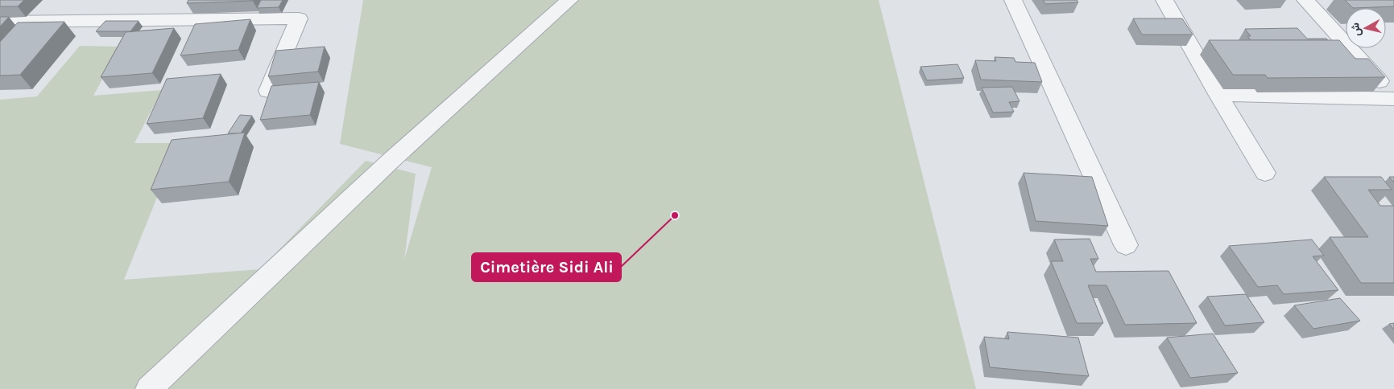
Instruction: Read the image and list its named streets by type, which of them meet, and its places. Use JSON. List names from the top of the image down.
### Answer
{
  "places": ["Cimetière Sidi Ali"],
  "north": "left"
}
